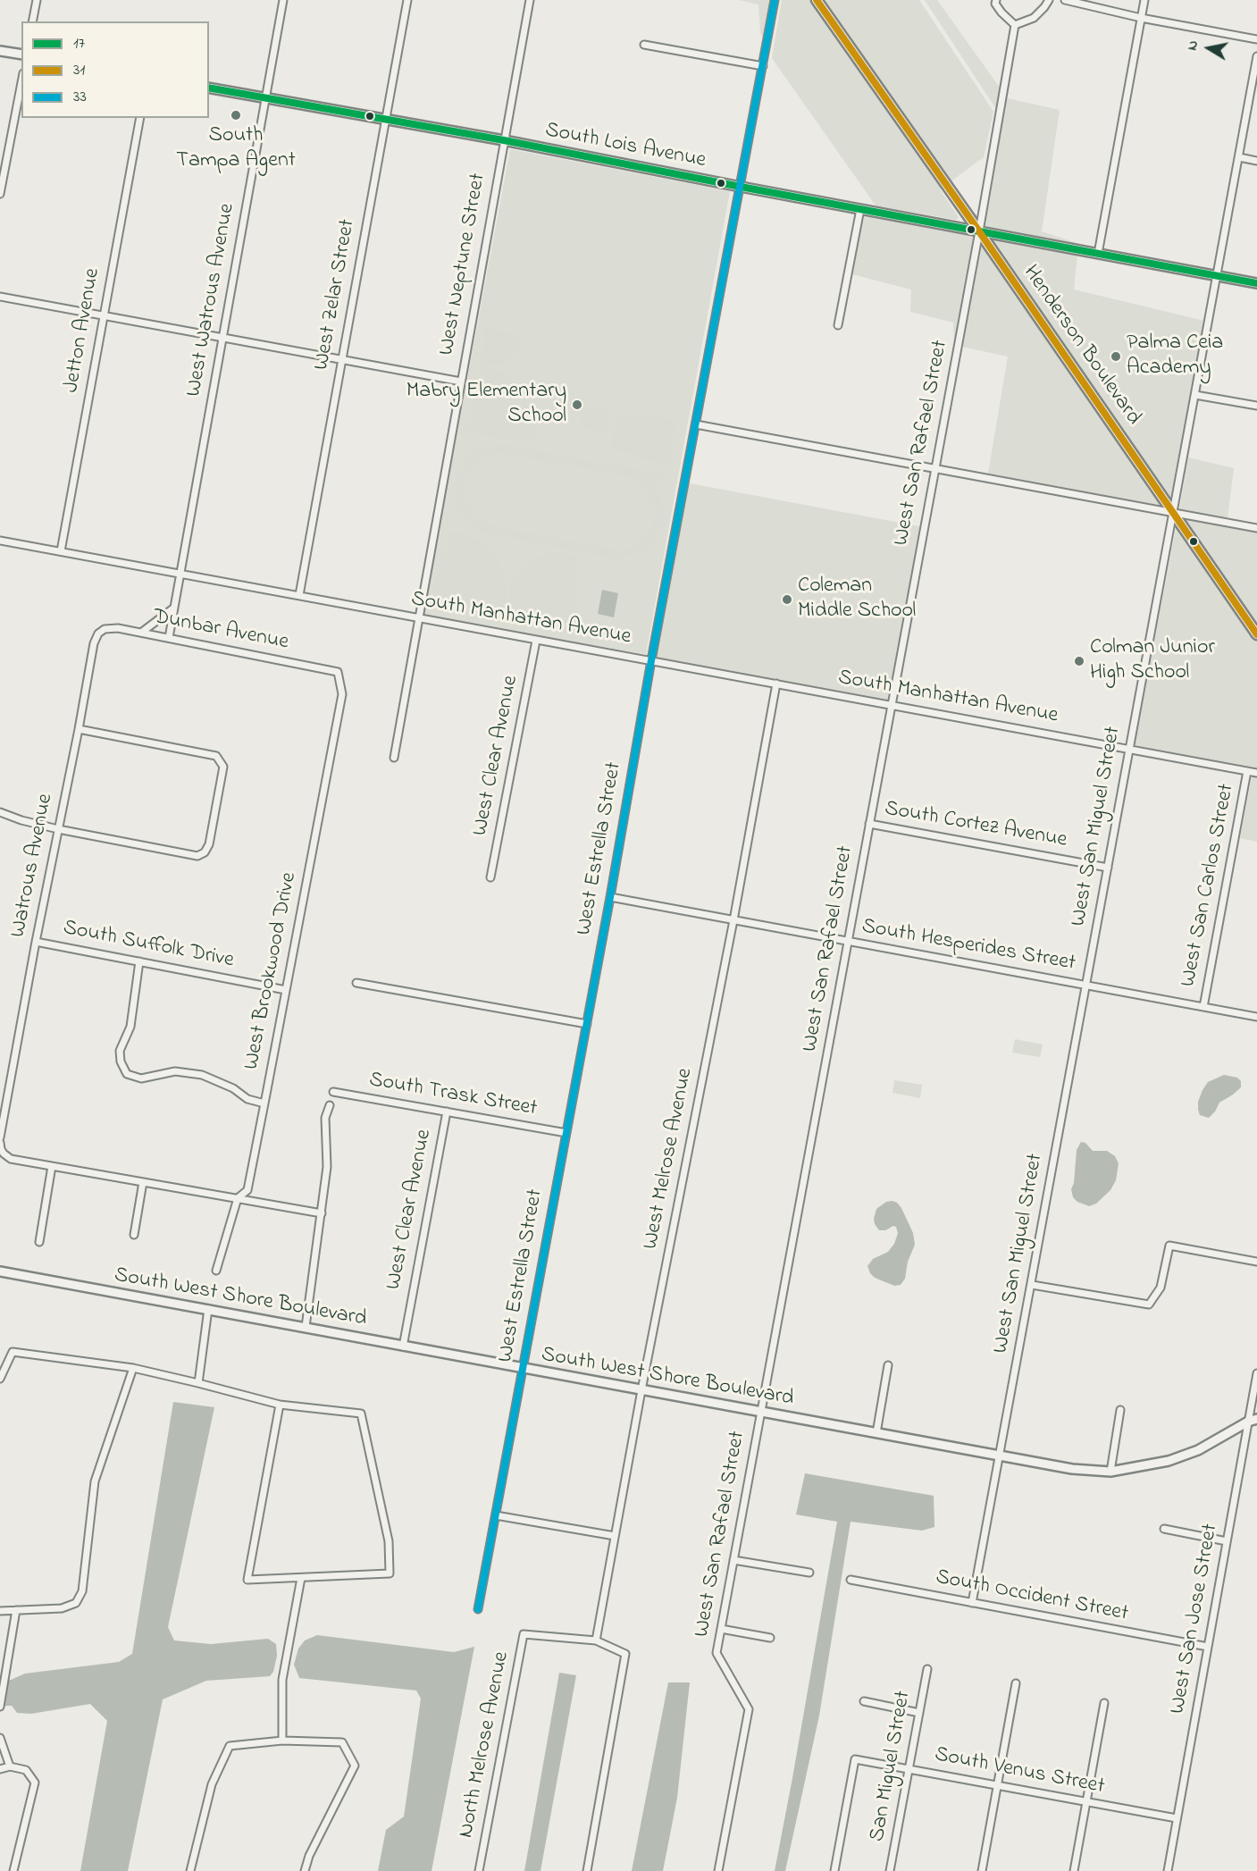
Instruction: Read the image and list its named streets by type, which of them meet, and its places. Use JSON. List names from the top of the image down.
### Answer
{
  "streets": {
    "main road": ["Henderson Boulevard"],
    "street": [
      "South Lois Avenue",
      "West Neptune Street",
      "West Zelar Street",
      "West Watrous Avenue",
      "Jetton Avenue",
      "West San Rafael Street",
      "South Manhattan Avenue",
      "Dunbar Avenue",
      "West Clear Avenue",
      "South Cortez Avenue",
      "West San Miguel Street",
      "West Estrella Street",
      "Watrous Avenue",
      "West San Carlos Street",
      "South Suffolk Drive",
      "South Hesperides Street",
      "West Brookwood Drive",
      "South Trask Street",
      "West Melrose Avenue",
      "South West Shore Boulevard",
      "South Occident Street",
      "West San Jose Street",
      "North Melrose Avenue",
      "San Miguel Street",
      "South Venus Street"
    ]
  },
  "crossings": [
    ["South Lois Avenue", "West Neptune Street"],
    ["South Lois Avenue", "West Zelar Street"],
    ["South Lois Avenue", "West Watrous Avenue"],
    ["South Lois Avenue", "Henderson Boulevard"],
    ["South Lois Avenue", "West San Rafael Street"],
    ["South Lois Avenue", "West San Miguel Street"],
    ["South Lois Avenue", "West Estrella Street"],
    ["West Neptune Street", "South Manhattan Avenue"],
    ["West Zelar Street", "South Manhattan Avenue"],
    ["West Watrous Avenue", "South Manhattan Avenue"],
    ["West Watrous Avenue", "Dunbar Avenue"],
    ["Jetton Avenue", "South Manhattan Avenue"],
    ["Henderson Boulevard", "West San Rafael Street"],
    ["Henderson Boulevard", "West San Miguel Street"],
    ["West San Rafael Street", "South Manhattan Avenue"],
    ["West San Rafael Street", "South Cortez Avenue"],
    ["West San Rafael Street", "South Hesperides Street"],
    ["West San Rafael Street", "South West Shore Boulevard"],
    ["South Manhattan Avenue", "West Clear Avenue"],
    ["South Manhattan Avenue", "West San Miguel Street"],
    ["South Manhattan Avenue", "West Estrella Street"],
    ["South Manhattan Avenue", "West San Carlos Street"],
    ["South Manhattan Avenue", "West Melrose Avenue"],
    ["Dunbar Avenue", "Watrous Avenue"],
    ["Dunbar Avenue", "West Brookwood Drive"],
    ["West Clear Avenue", "South Trask Street"],
    ["West Clear Avenue", "South West Shore Boulevard"],
    ["South Cortez Avenue", "West San Miguel Street"],
    ["West San Miguel Street", "South Hesperides Street"],
    ["West San Miguel Street", "South West Shore Boulevard"],
    ["West San Miguel Street", "South Occident Street"],
    ["West Estrella Street", "South Hesperides Street"],
    ["West Estrella Street", "South Trask Street"],
    ["West Estrella Street", "South West Shore Boulevard"],
    ["Watrous Avenue", "South Suffolk Drive"],
    ["West San Carlos Street", "South Hesperides Street"],
    ["South Suffolk Drive", "West Brookwood Drive"],
    ["South Hesperides Street", "West Melrose Avenue"],
    ["West Melrose Avenue", "South West Shore Boulevard"],
    ["West Melrose Avenue", "North Melrose Avenue"],
    ["South West Shore Boulevard", "West San Jose Street"],
    ["South Occident Street", "West San Jose Street"],
    ["West San Jose Street", "South Venus Street"],
    ["San Miguel Street", "South Venus Street"]
  ],
  "places": [
    "South Tampa Agent",
    "Palma Ceia Academy",
    "Mabry Elementary School",
    "Coleman Middle School",
    "Colman Junior High School"
  ],
  "lines": ["transit line 31", "transit line 33", "transit line 17"],
  "legend": ["17", "31", "33"],
  "north": "left"
}
